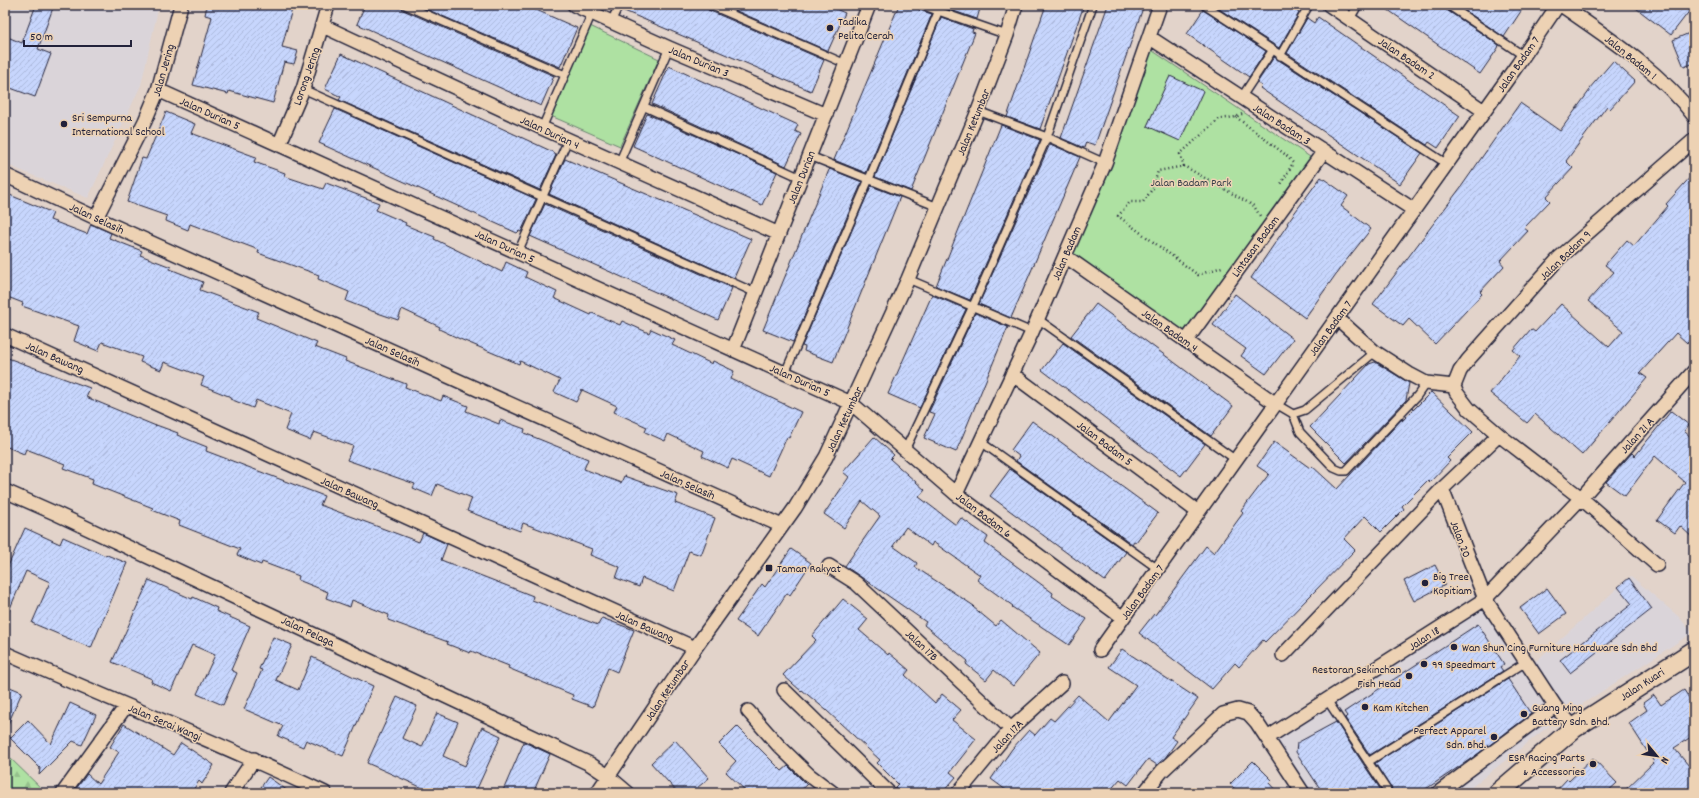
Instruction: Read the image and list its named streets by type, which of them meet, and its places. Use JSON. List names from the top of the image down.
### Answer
{
  "streets": {
    "street": [
      "Jalan Badam 1",
      "Jalan Badam 2",
      "Jalan Durian 3",
      "Jalan Badam 7",
      "Jalan Jering",
      "Lorong Jering",
      "Jalan Durian 5",
      "Jalan Ketumbar",
      "Jalan Badam 3",
      "Jalan Durian 4",
      "Jalan Durian",
      "Jalan Selasih",
      "Lintasan Badam",
      "Jalan Badam",
      "Jalan Badam 9",
      "Jalan Badam 4",
      "Jalan Bawang",
      "Jalan 21 A",
      "Jalan Badam 5",
      "Jalan Badam 6",
      "Jalan 20",
      "Jalan Pelaga",
      "Jalan 18",
      "Jalan 17B",
      "Jalan Kuari",
      "Jalan Serai Wangi",
      "Jalan 17A"
    ]
  },
  "crossings": [
    ["Jalan Badam 1", "Jalan Badam 7"],
    ["Jalan Badam 2", "Jalan Badam 7"],
    ["Jalan Durian 3", "Jalan Durian"],
    ["Jalan Badam 7", "Jalan Badam 3"],
    ["Jalan Badam 7", "Jalan Badam 4"],
    ["Jalan Badam 7", "Jalan Badam 5"],
    ["Jalan Badam 7", "Jalan Badam 6"],
    ["Jalan Jering", "Jalan Durian 5"],
    ["Jalan Jering", "Jalan Selasih"],
    ["Lorong Jering", "Jalan Durian 5"],
    ["Lorong Jering", "Jalan Durian 4"],
    ["Jalan Durian 5", "Jalan Ketumbar"],
    ["Jalan Durian 5", "Jalan Durian"],
    ["Jalan Durian 5", "Jalan Badam 6"],
    ["Jalan Ketumbar", "Jalan Selasih"],
    ["Jalan Ketumbar", "Jalan Bawang"],
    ["Jalan Ketumbar", "Jalan Badam 6"],
    ["Jalan Ketumbar", "Jalan Pelaga"],
    ["Jalan Badam 3", "Lintasan Badam"],
    ["Jalan Badam 3", "Jalan Badam"],
    ["Jalan Durian 4", "Jalan Durian"],
    ["Lintasan Badam", "Jalan Badam 4"],
    ["Jalan Badam", "Jalan Badam 4"],
    ["Jalan Badam", "Jalan Badam 5"],
    ["Jalan Badam", "Jalan Badam 6"],
    ["Jalan 21 A", "Jalan 18"],
    ["Jalan 20", "Jalan 18"],
    ["Jalan 20", "Jalan Kuari"],
    ["Jalan 17B", "Jalan 17A"]
  ],
  "parks": ["Jalan Badam Park"],
  "places": {
    "other": [
      "Tadika Pelita Cerah",
      "Sri Sempurna International School",
      "Big Tree Kopitiam",
      "Wan Shun Cing Furniture Hardware Sdn Bhd",
      "99 Speedmart",
      "Restoran Sekinchan Fish Head",
      "Kam Kitchen",
      "Guang Ming Battery Sdn. Bhd.",
      "Perfect Apparel Sdn. Bhd.",
      "ESR Racing Parts & Accessories"
    ],
    "transit": ["Taman Rakyat"]
  },
  "scale_bar": "50 m",
  "north": "bottom right"
}
